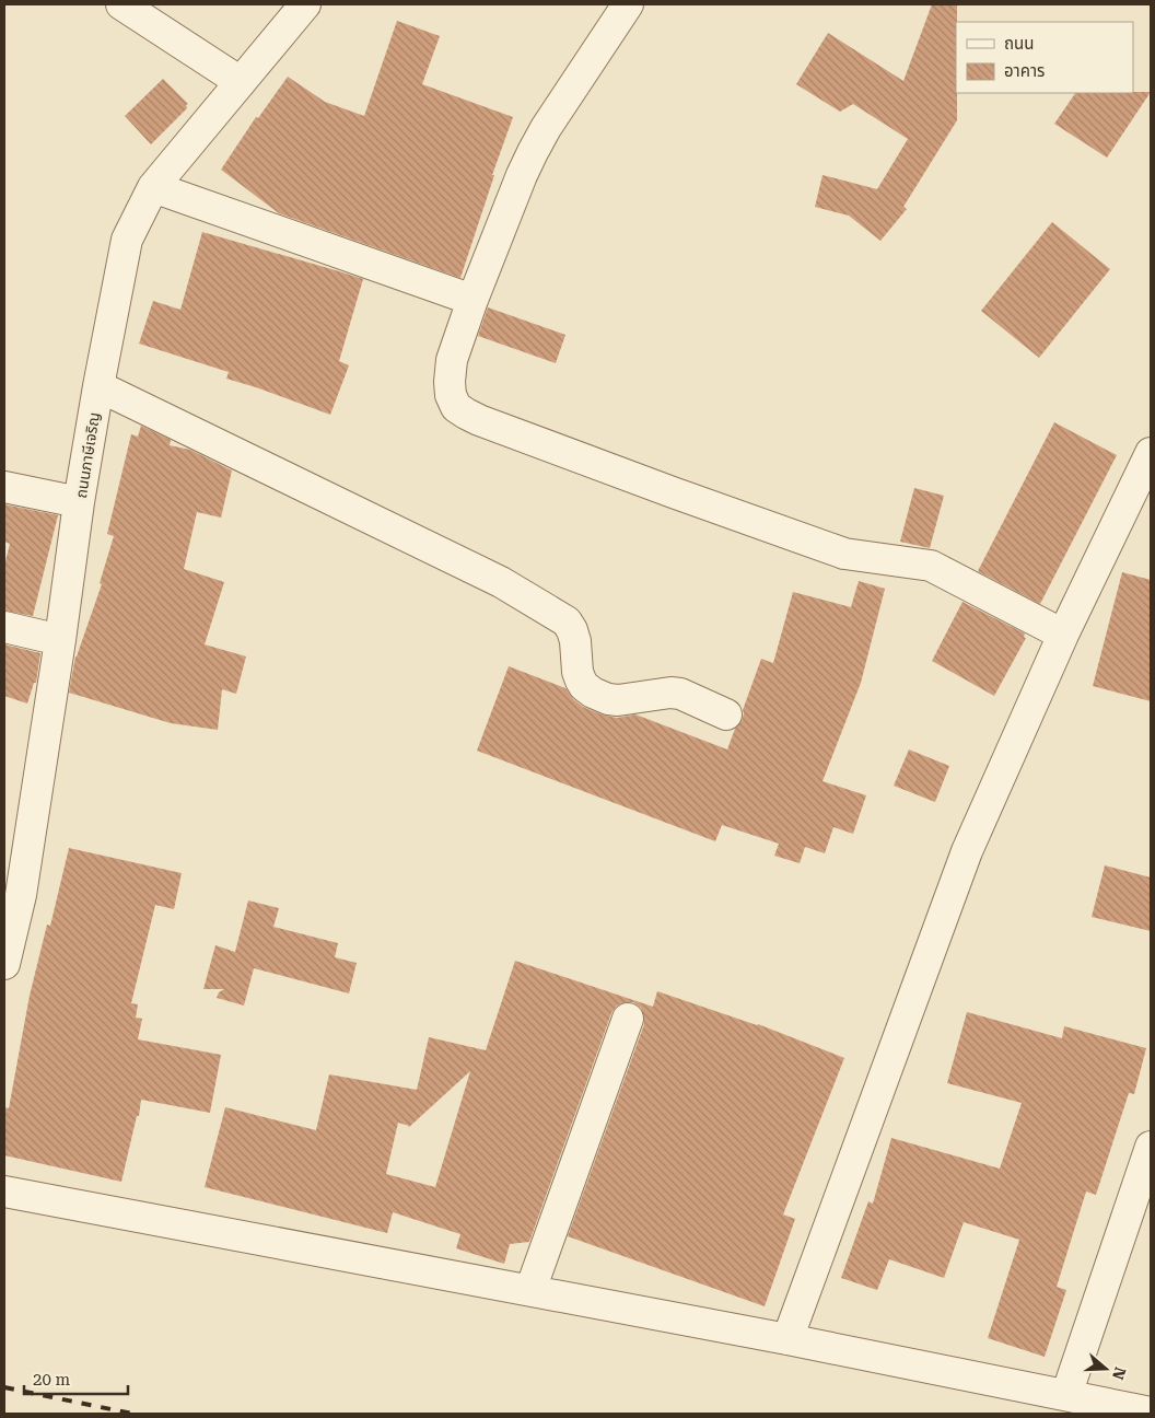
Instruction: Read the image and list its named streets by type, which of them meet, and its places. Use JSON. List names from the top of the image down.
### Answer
{
  "streets": {
    "street": ["ถนนภาษีเจริญ"]
  },
  "legend": ["ถนน", "อาคาร"],
  "scale_bar": "20 m",
  "north": "right"
}
